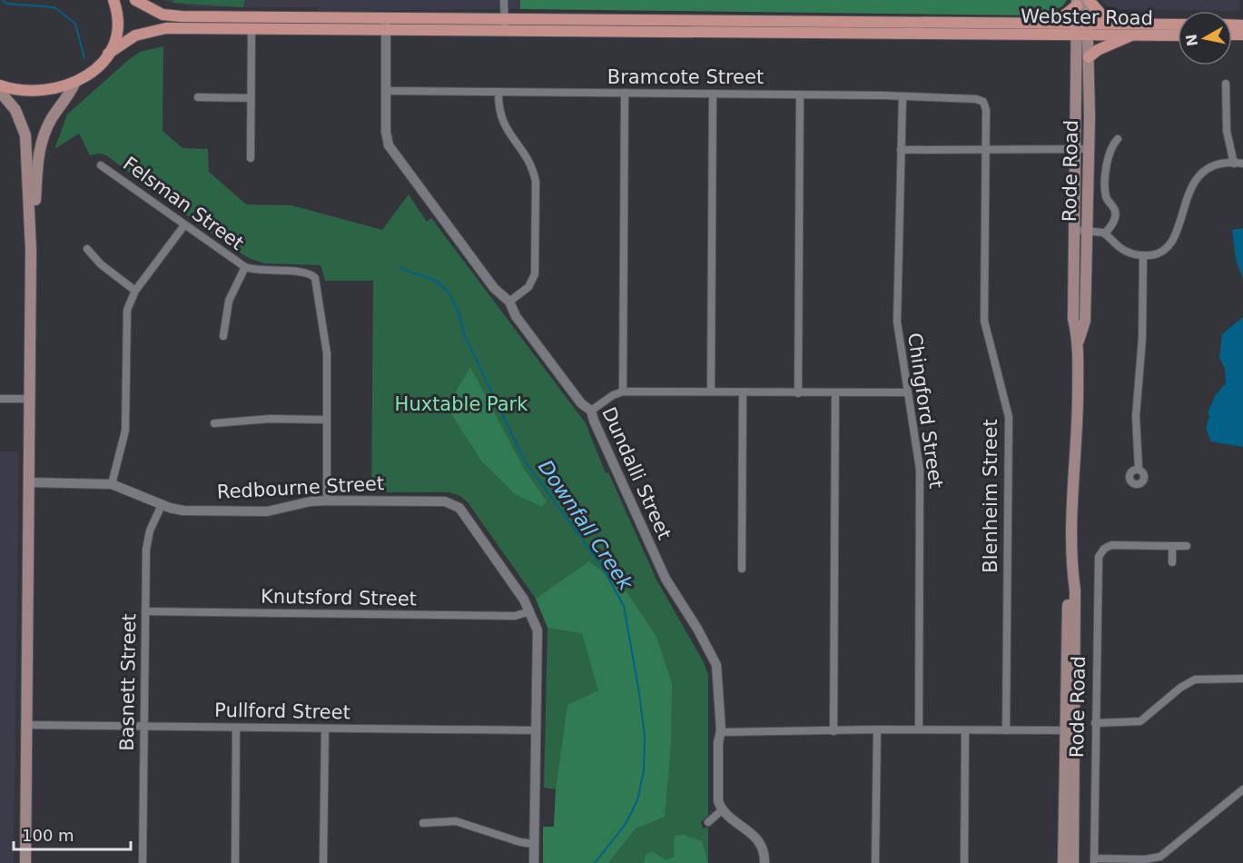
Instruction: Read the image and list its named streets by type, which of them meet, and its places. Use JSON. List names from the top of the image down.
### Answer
{
  "streets": {
    "main road": ["Webster Road", "Rode Road"],
    "street": [
      "Bramcote Street",
      "Felsman Street",
      "Chingford Street",
      "Dundalli Street",
      "Redbourne Street",
      "Blenheim Street",
      "Knutsford Street",
      "Basnett Street",
      "Pullford Street"
    ]
  },
  "crossings": [
    ["Webster Road", "Rode Road"],
    ["Webster Road", "Dundalli Street"],
    ["Bramcote Street", "Chingford Street"],
    ["Bramcote Street", "Dundalli Street"],
    ["Bramcote Street", "Blenheim Street"],
    ["Felsman Street", "Redbourne Street"],
    ["Redbourne Street", "Knutsford Street"],
    ["Redbourne Street", "Basnett Street"],
    ["Redbourne Street", "Pullford Street"],
    ["Knutsford Street", "Basnett Street"],
    ["Basnett Street", "Pullford Street"]
  ],
  "water": ["Downfall Creek"],
  "parks": ["Huxtable Park"],
  "scale_bar": "100 m",
  "north": "left"
}
